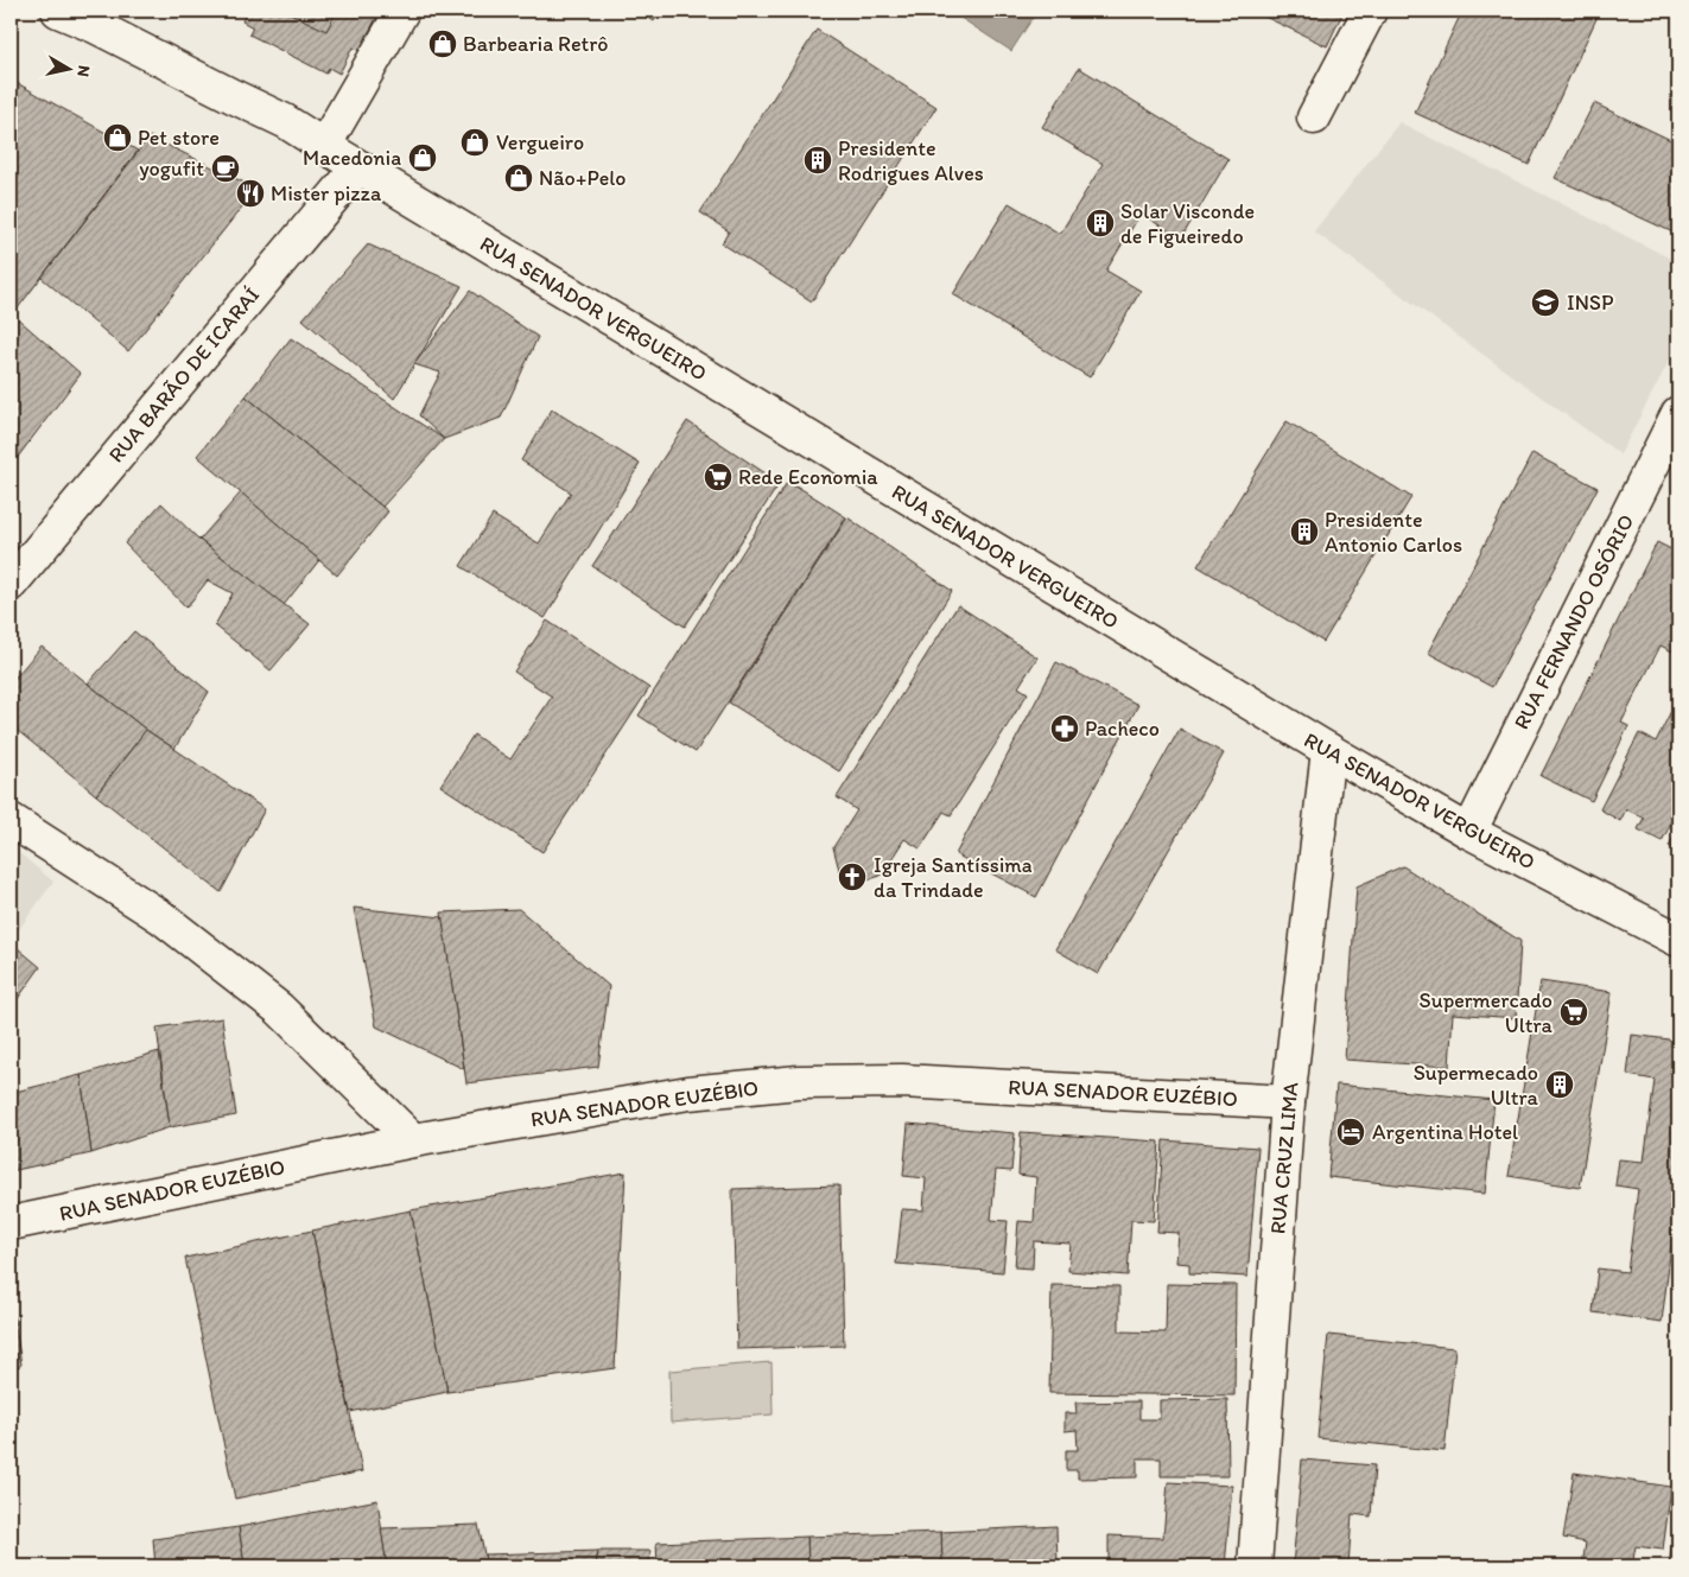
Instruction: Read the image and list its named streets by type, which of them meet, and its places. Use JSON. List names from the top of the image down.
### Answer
{
  "streets": {
    "street": [
      "RUA SENADOR VERGUEIRO",
      "RUA BARÃO DE ICARAÍ",
      "RUA FERNANDO OSÓRIO",
      "RUA SENADOR EUZÉBIO",
      "RUA CRUZ LIMA"
    ]
  },
  "crossings": [
    ["RUA SENADOR VERGUEIRO", "RUA BARÃO DE ICARAÍ"],
    ["RUA SENADOR VERGUEIRO", "RUA FERNANDO OSÓRIO"],
    ["RUA SENADOR VERGUEIRO", "RUA CRUZ LIMA"],
    ["RUA SENADOR EUZÉBIO", "RUA CRUZ LIMA"]
  ],
  "places": {
    "shop": [
      "Barbearia Retrô",
      "Pet store",
      "Vergueiro",
      "Macedonia",
      "Não+Pelo"
    ],
    "building": [
      "Presidente Rodrigues Alves",
      "Solar Visconde de Figueiredo",
      "Presidente Antonio Carlos",
      "Supermecado Ultra"
    ],
    "cafe": ["yogufit"],
    "restaurant": ["Mister pizza"],
    "school or university": ["INSP"],
    "supermarket": ["Rede Economia", "Supermercado Ultra"],
    "pharmacy": ["Pacheco"],
    "church": ["Igreja Santíssima da Trindade"],
    "hotel": ["Argentina Hotel"]
  },
  "north": "right"
}
